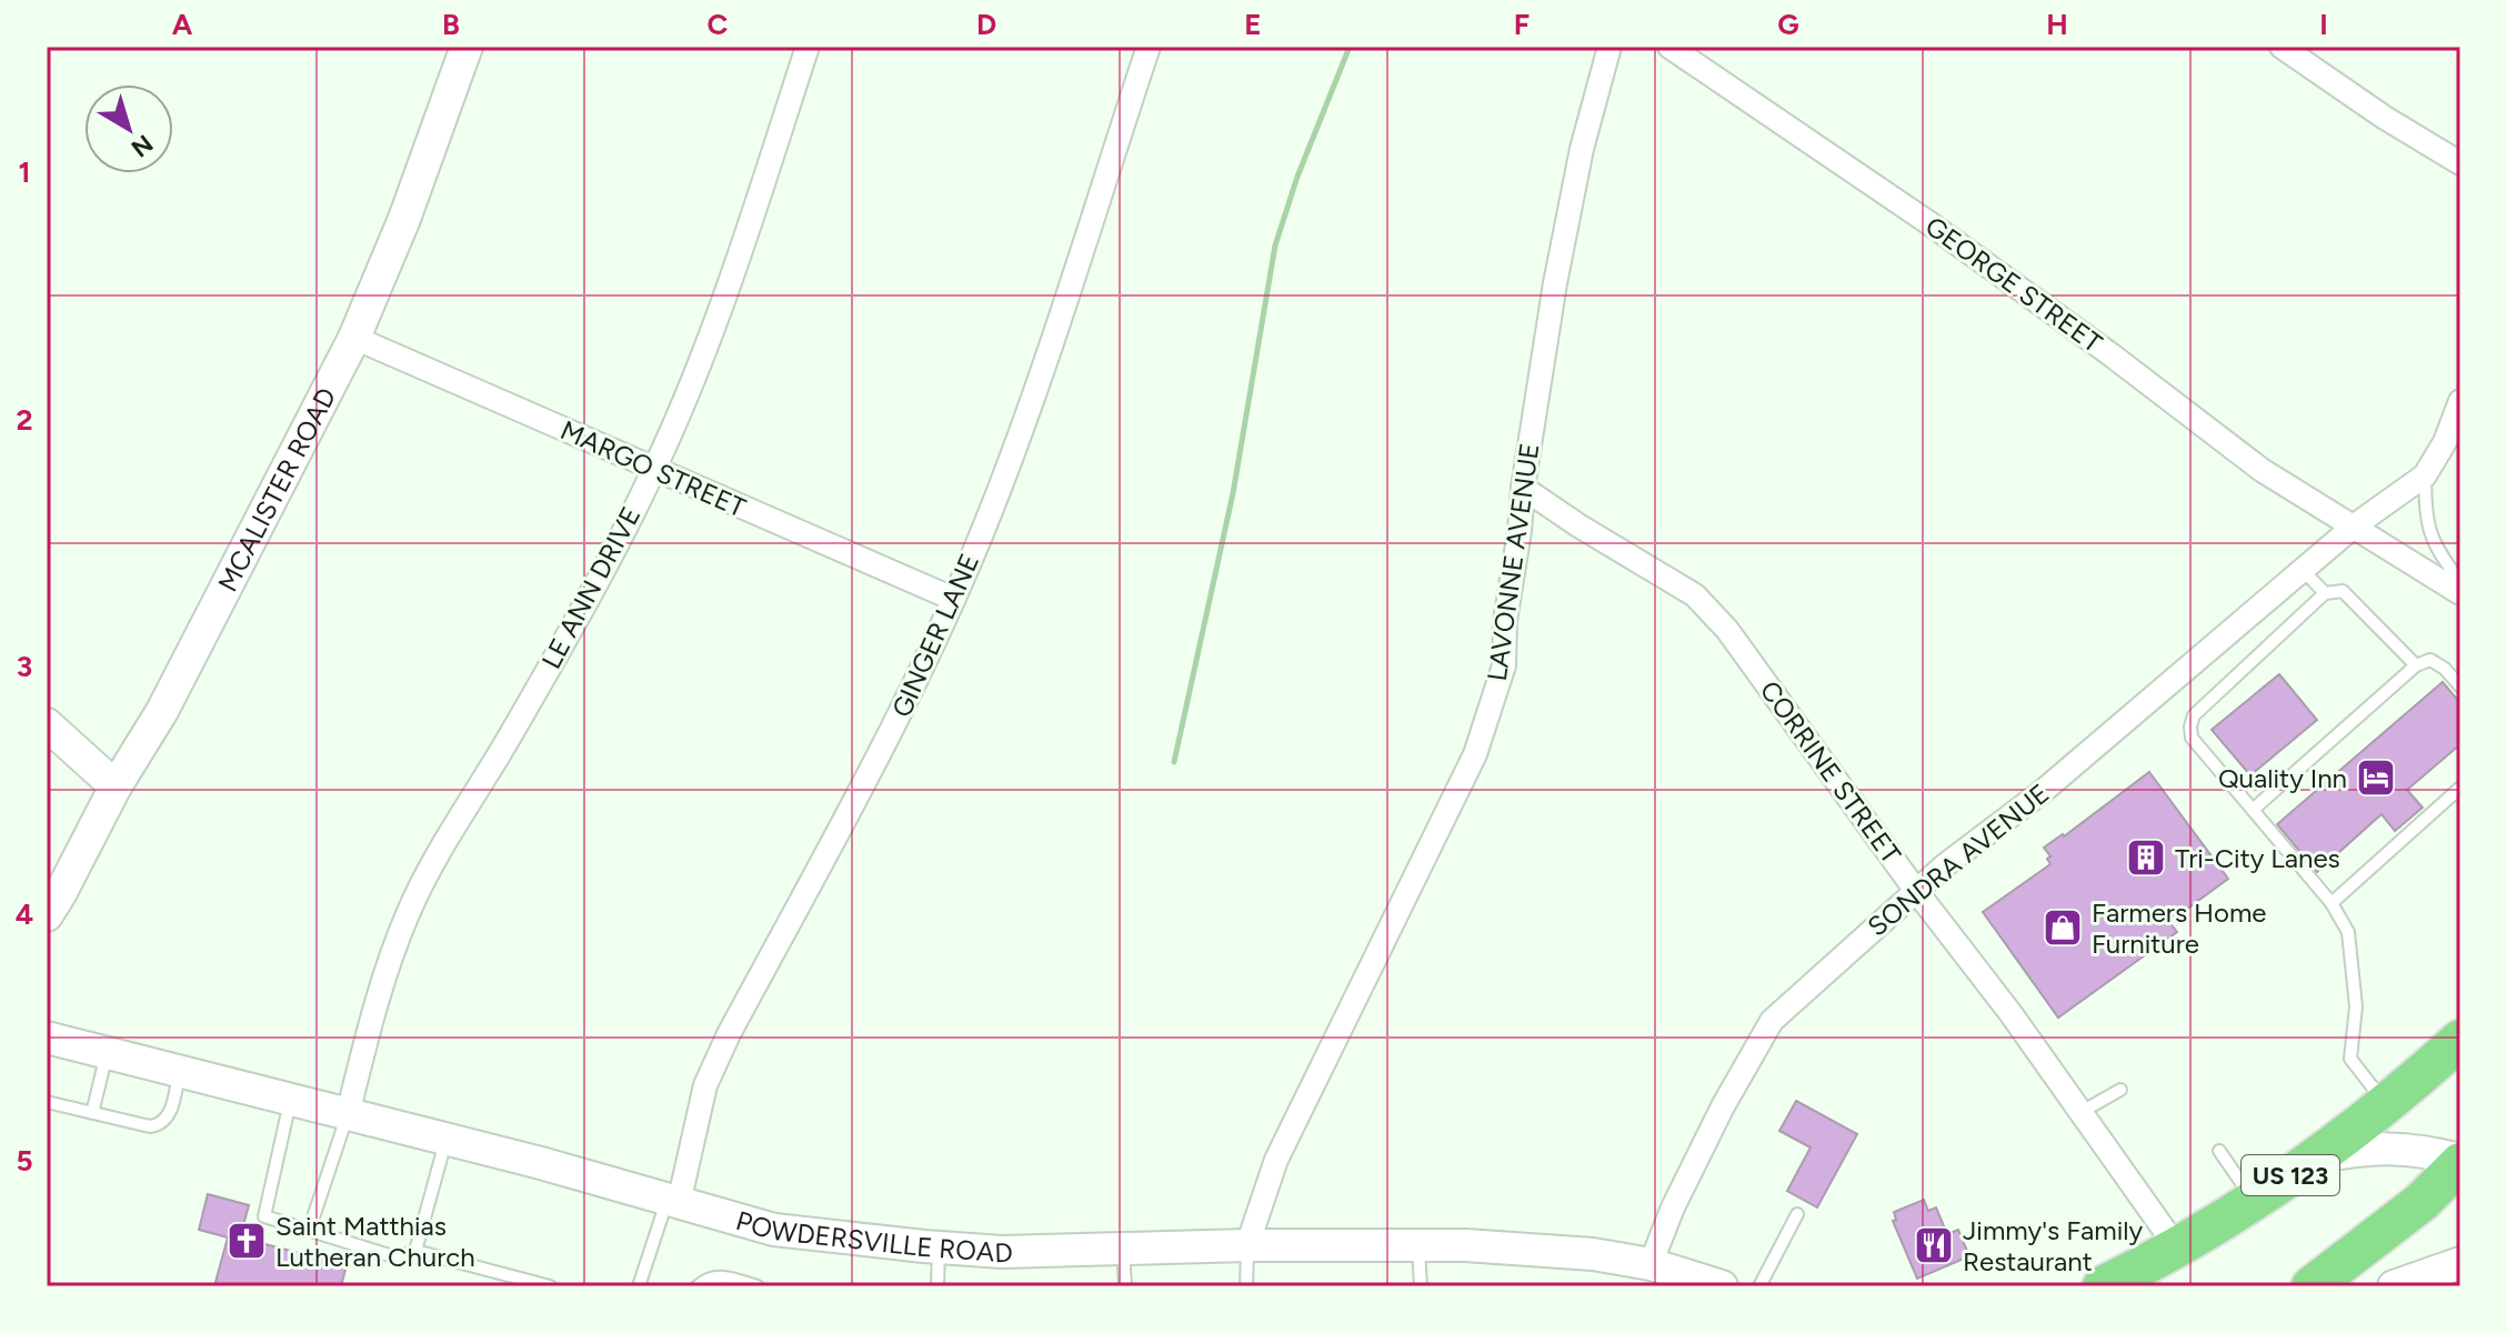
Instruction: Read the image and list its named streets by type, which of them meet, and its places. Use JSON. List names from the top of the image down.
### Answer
{
  "streets": {
    "highway": ["US 123"],
    "street": [
      "GEORGE STREET",
      "MARGO STREET",
      "MCALISTER ROAD",
      "LAVONNE AVENUE",
      "LE ANN DRIVE",
      "GINGER LANE",
      "CORRINE STREET",
      "SONDRA AVENUE",
      "POWDERSVILLE ROAD"
    ]
  },
  "crossings": [
    ["GEORGE STREET", "SONDRA AVENUE"],
    ["MARGO STREET", "MCALISTER ROAD"],
    ["MARGO STREET", "LE ANN DRIVE"],
    ["MARGO STREET", "GINGER LANE"],
    ["LAVONNE AVENUE", "CORRINE STREET"],
    ["LAVONNE AVENUE", "POWDERSVILLE ROAD"],
    ["LE ANN DRIVE", "POWDERSVILLE ROAD"],
    ["GINGER LANE", "POWDERSVILLE ROAD"],
    ["CORRINE STREET", "SONDRA AVENUE"],
    ["CORRINE STREET", "US 123"],
    ["SONDRA AVENUE", "POWDERSVILLE ROAD"]
  ],
  "places": {
    "hotel": ["Quality Inn"],
    "building": ["Tri-City Lanes"],
    "shop": ["Farmers Home Furniture"],
    "church": ["Saint Matthias Lutheran Church"],
    "restaurant": ["Jimmy's Family Restaurant"]
  },
  "north": "bottom right",
  "grid": {
    "columns": [
      "A",
      "B",
      "C",
      "D",
      "E",
      "F",
      "G",
      "H",
      "I"
    ],
    "rows": [
      "1",
      "2",
      "3",
      "4",
      "5"
    ]
  }
}
